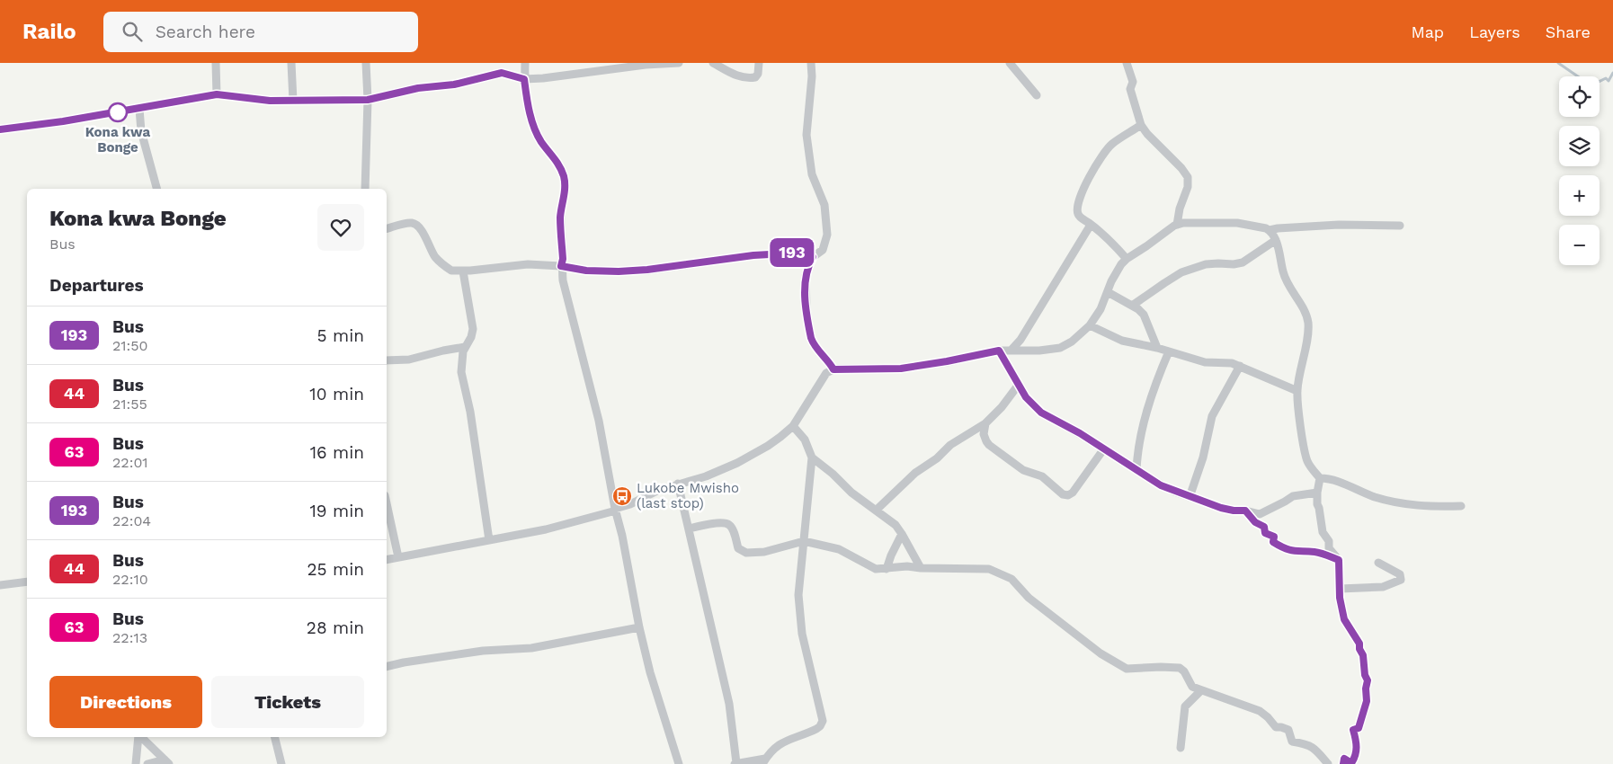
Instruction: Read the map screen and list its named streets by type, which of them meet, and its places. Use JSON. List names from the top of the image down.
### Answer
{
  "places": {
    "other": ["Kona kwa Bonge"],
    "bus stop": ["Lukobe Mwisho (last stop)"]
  },
  "lines": ["bus line 193"],
  "page": {
    "header": "Railo",
    "search": "Search here",
    "nav": ["Map", "Layers", "Share"],
    "on_map": "193",
    "map_buttons": ["+", "−"],
    "heading": [
      ["Kona kwa Bonge", "Bus"],
      "Departures"
    ],
    "list": [
      {
        "mark": "193",
        "name": "Bus",
        "note": "21:50",
        "value": "5 min"
      },
      {
        "mark": "44",
        "name": "Bus",
        "note": "21:55",
        "value": "10 min"
      },
      {
        "mark": "63",
        "name": "Bus",
        "note": "22:01",
        "value": "16 min"
      },
      {
        "mark": "193",
        "name": "Bus",
        "note": "22:04",
        "value": "19 min"
      },
      {
        "mark": "44",
        "name": "Bus",
        "note": "22:10",
        "value": "25 min"
      },
      {
        "mark": "63",
        "name": "Bus",
        "note": "22:13",
        "value": "28 min"
      }
    ],
    "buttons": ["Directions", "Tickets"]
  }
}
